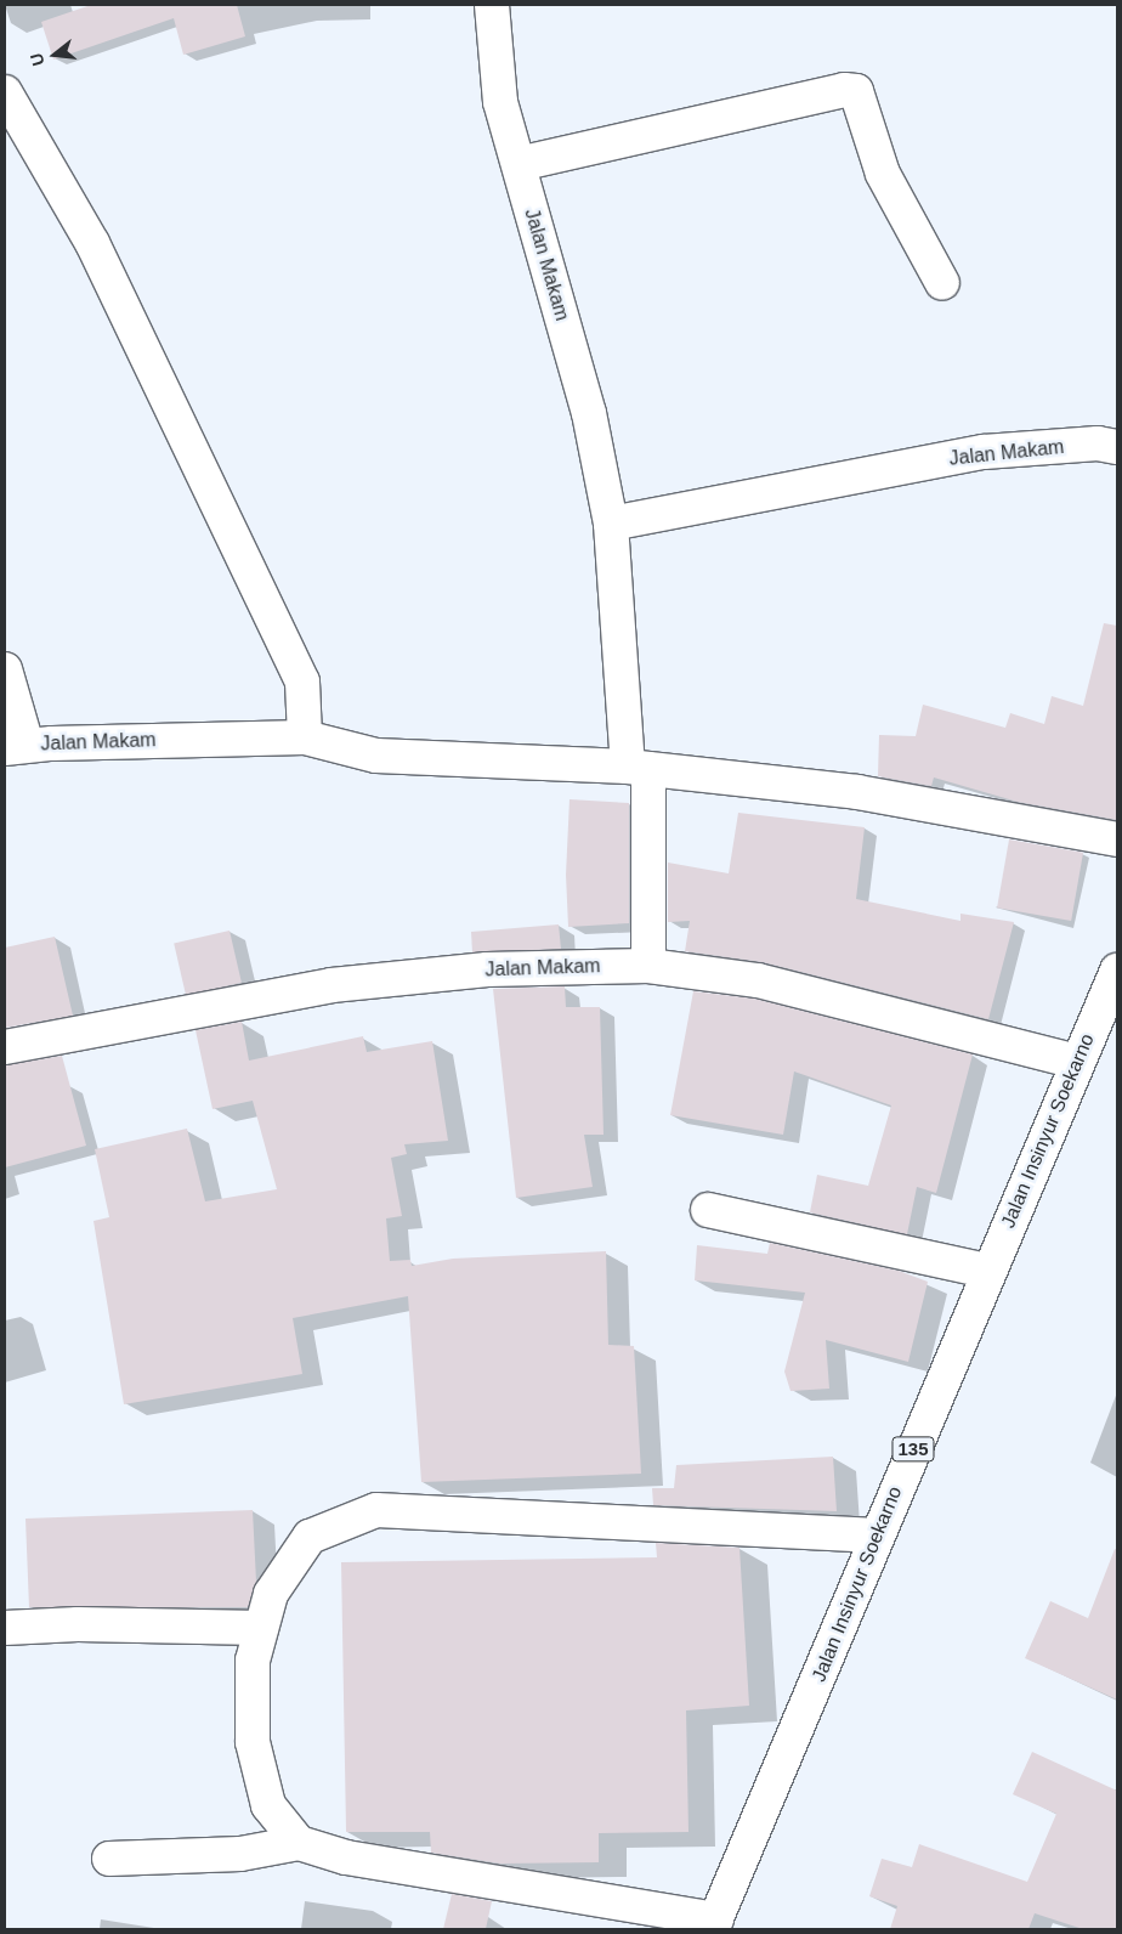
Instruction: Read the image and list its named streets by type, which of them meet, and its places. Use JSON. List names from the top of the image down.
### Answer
{
  "streets": {
    "street": ["Jalan Makam", "Jalan Insinyur Soekarno", "135"]
  },
  "crossings": [
    ["Jalan Makam", "Jalan Insinyur Soekarno"]
  ],
  "north": "left"
}
